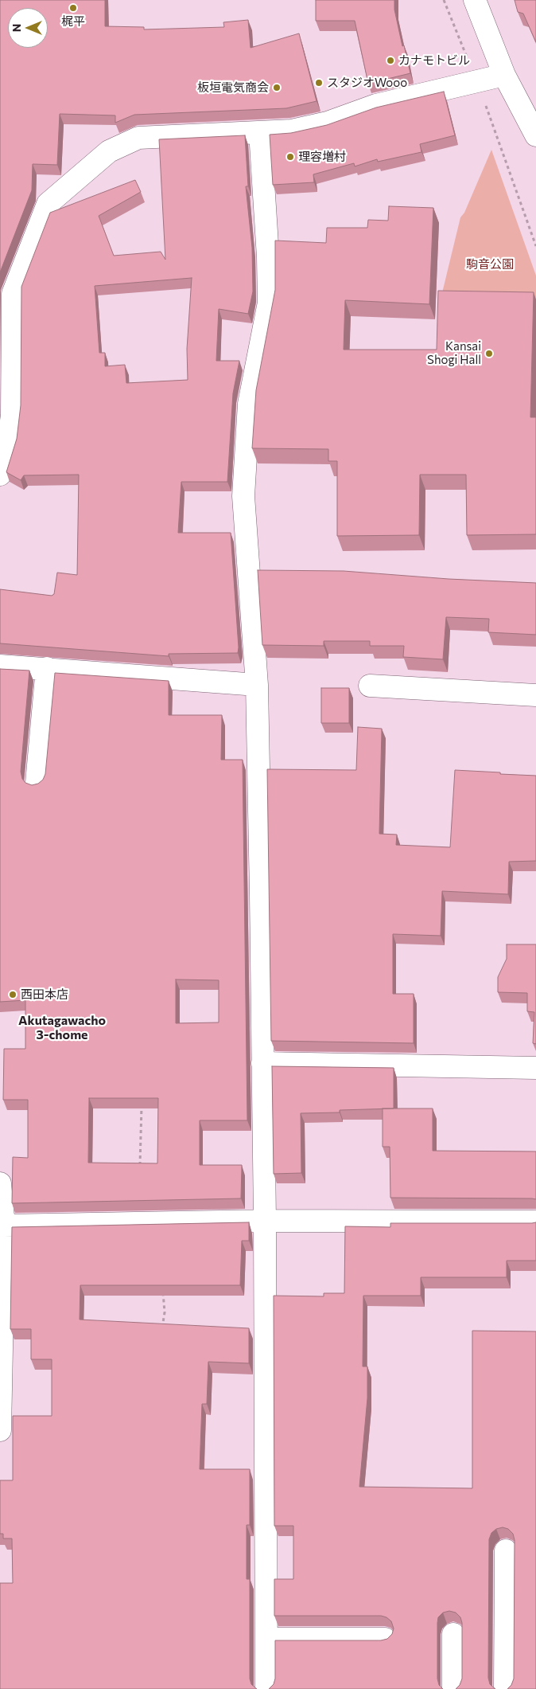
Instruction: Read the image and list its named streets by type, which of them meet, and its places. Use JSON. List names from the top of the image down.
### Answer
{
  "districts": ["Akutagawacho 3-chome"],
  "parks": ["駒音公園"],
  "places": [
    "梶平",
    "カナモトビル",
    "スタジオWooo",
    "板垣電気商会",
    "理容増村",
    "Kansai Shogi Hall",
    "西田本店"
  ],
  "north": "left"
}
